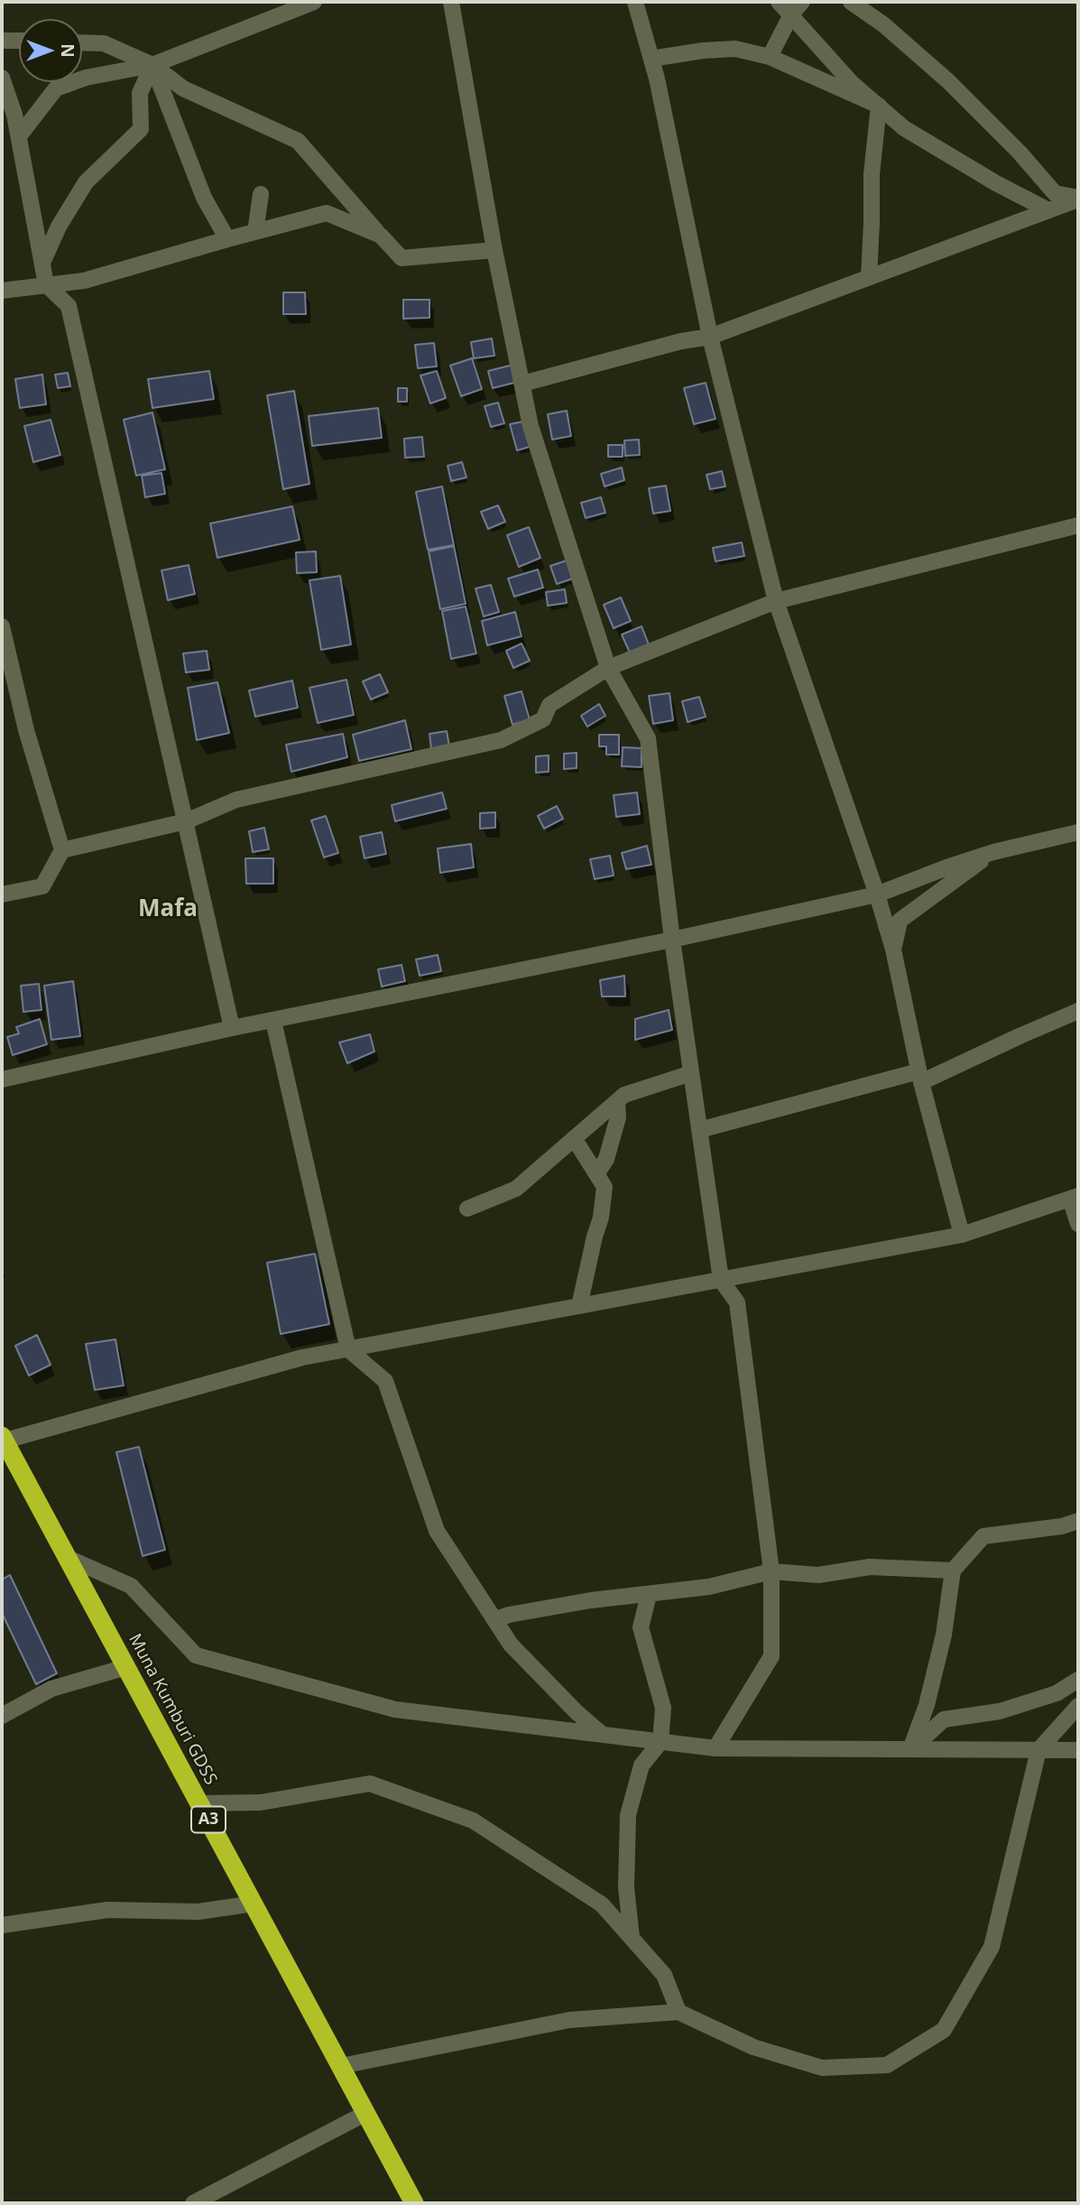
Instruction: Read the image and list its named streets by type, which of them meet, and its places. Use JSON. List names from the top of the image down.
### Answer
{
  "streets": {
    "highway": ["Muna Kumburi GDSS", "A3"]
  },
  "districts": ["Mafa"],
  "north": "right"
}
